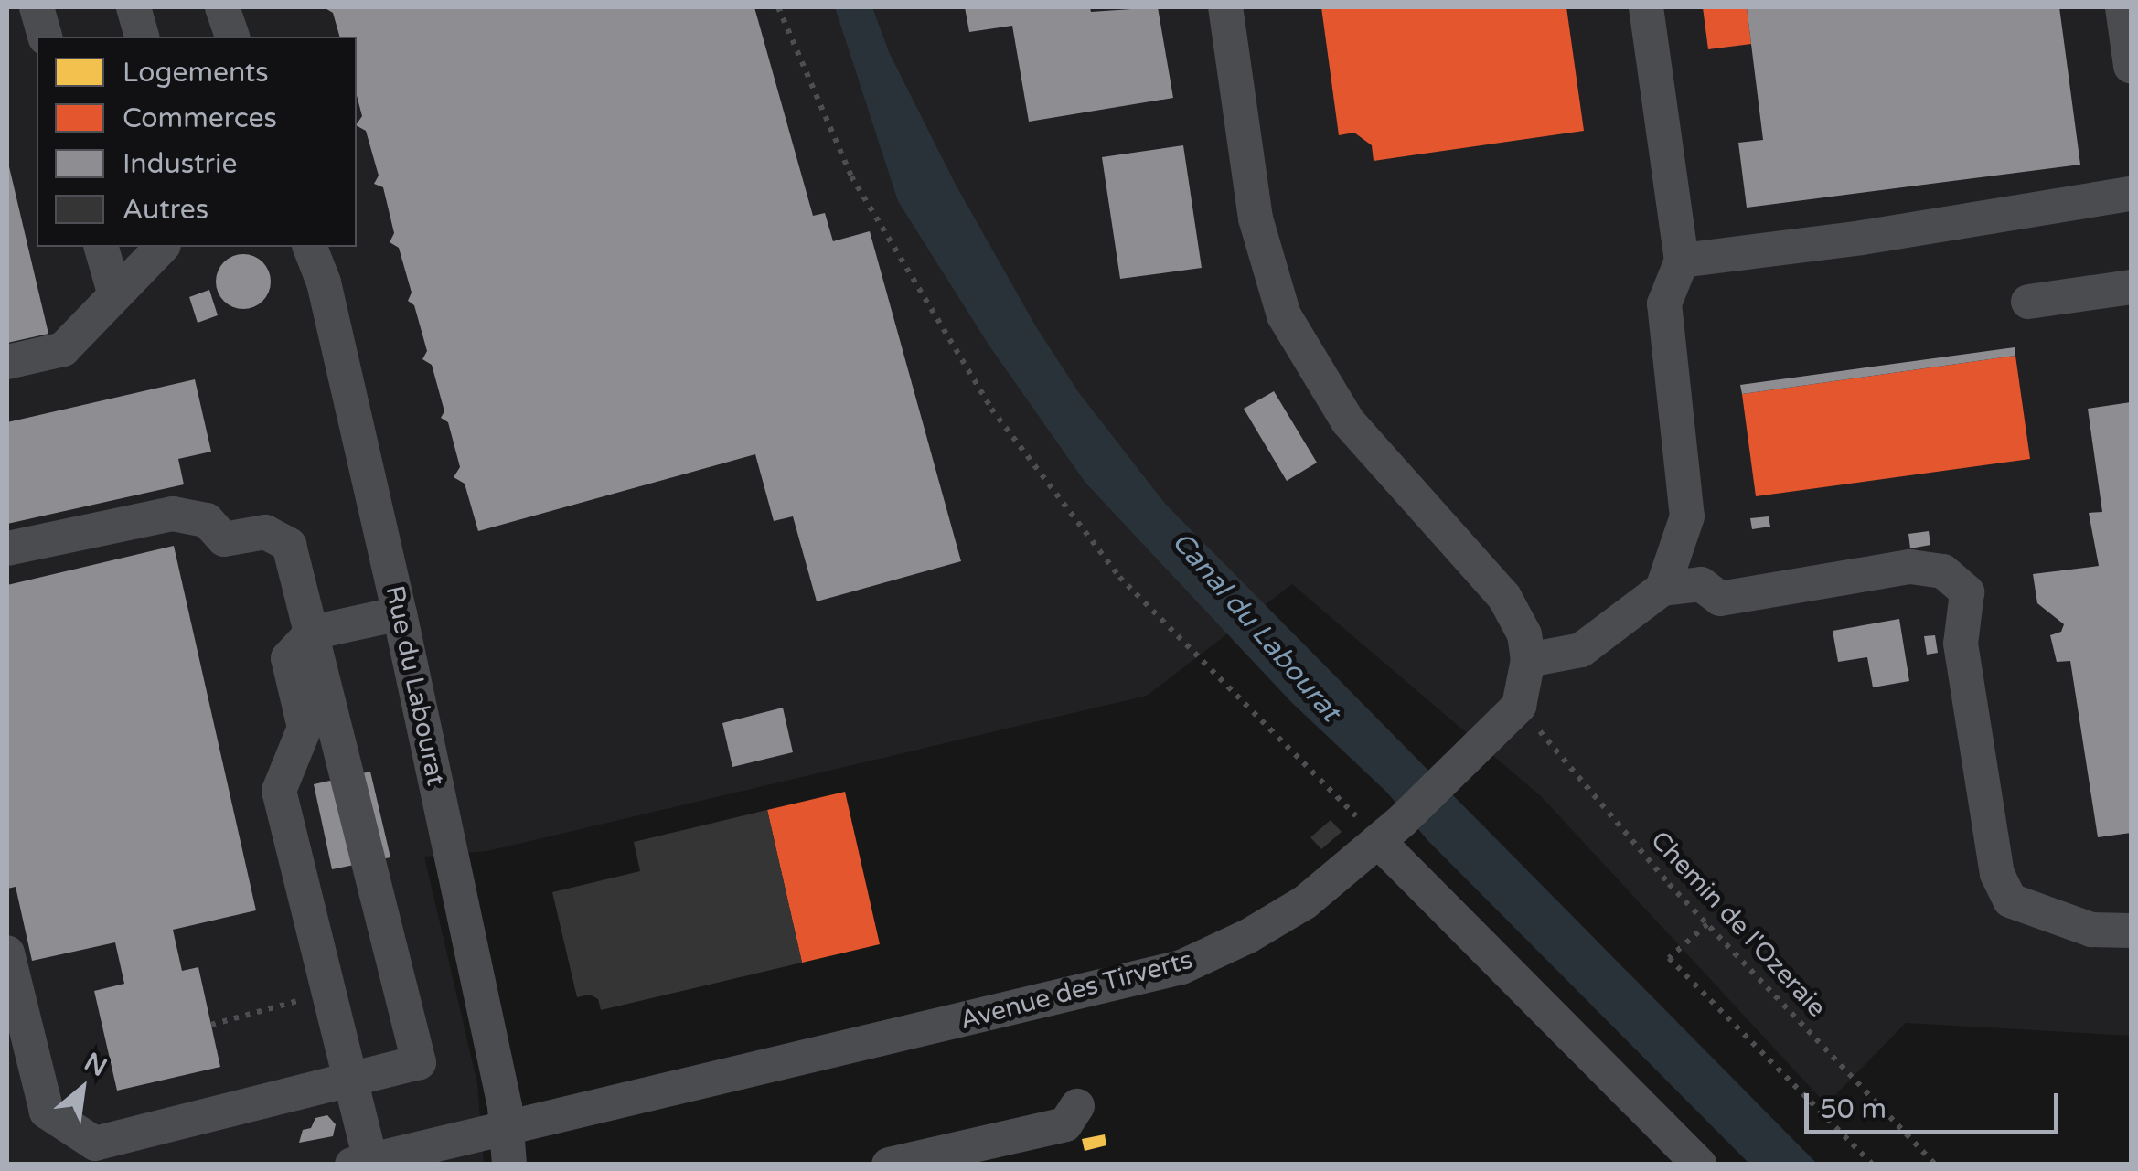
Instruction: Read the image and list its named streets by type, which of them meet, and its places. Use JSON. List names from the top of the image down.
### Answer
{
  "streets": {
    "street": ["Rue du Labourat", "Avenue des Tirverts"],
    "path": ["Chemin de l'Ozeraie"]
  },
  "crossings": [
    ["Rue du Labourat", "Avenue des Tirverts"],
    ["Chemin de l'Ozeraie", "Avenue des Tirverts"]
  ],
  "water": ["Canal du Labourat"],
  "legend": [
    "Logements",
    "Commerces",
    "Industrie",
    "Autres"
  ],
  "scale_bar": "50 m",
  "north": "top right"
}
